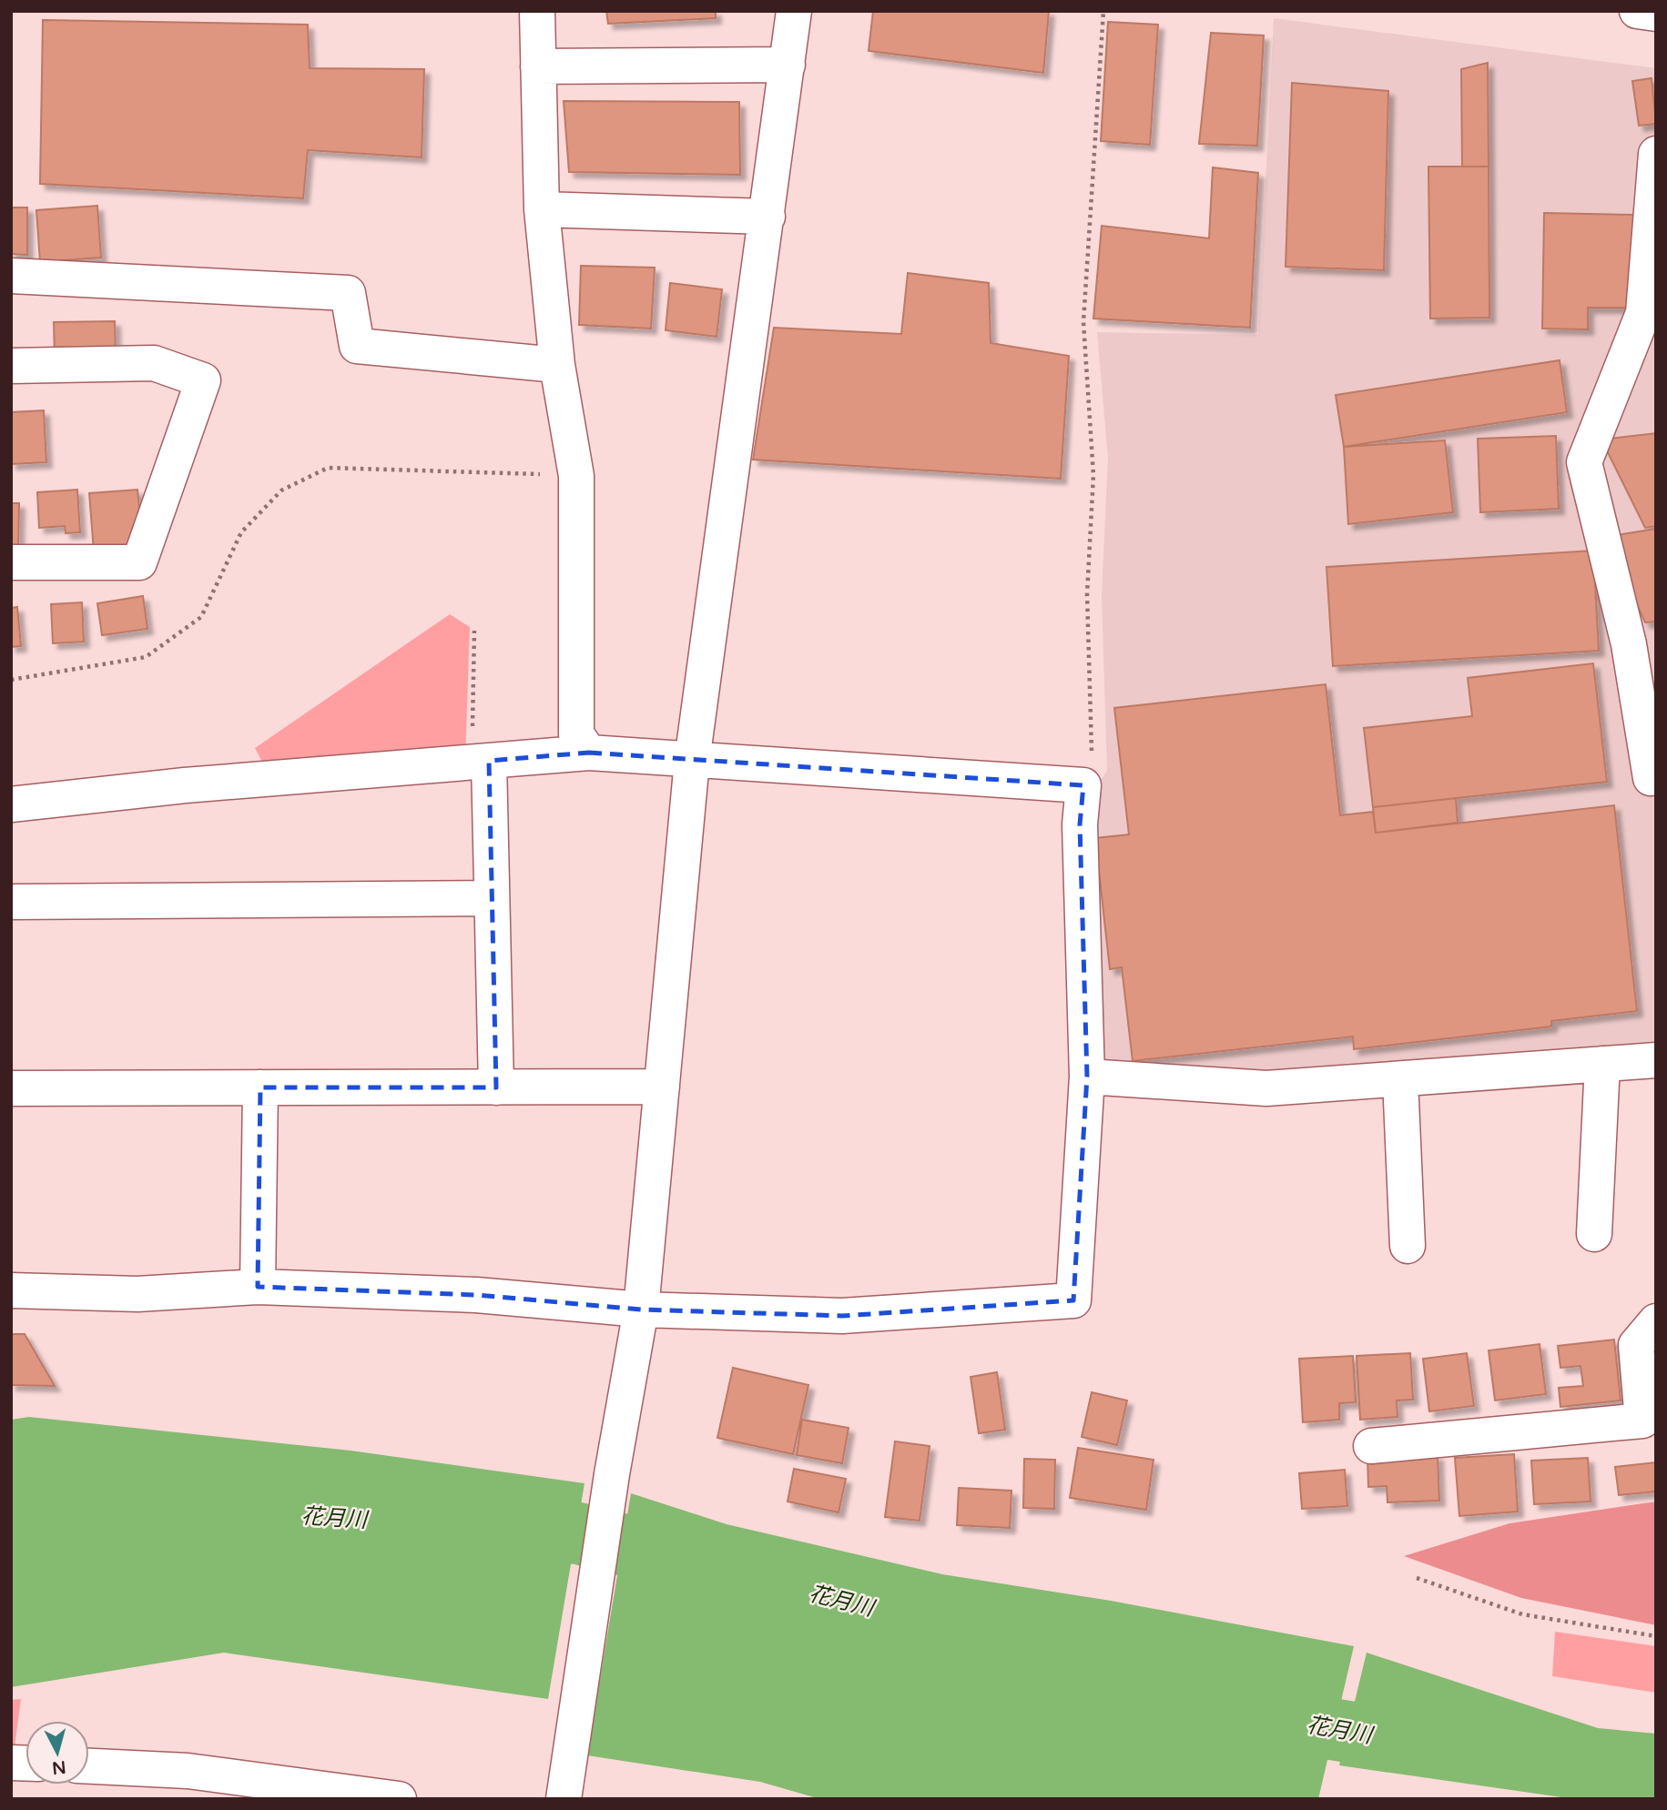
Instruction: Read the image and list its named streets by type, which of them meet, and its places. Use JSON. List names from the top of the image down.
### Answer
{
  "water": ["花月川"],
  "north": "bottom"
}
